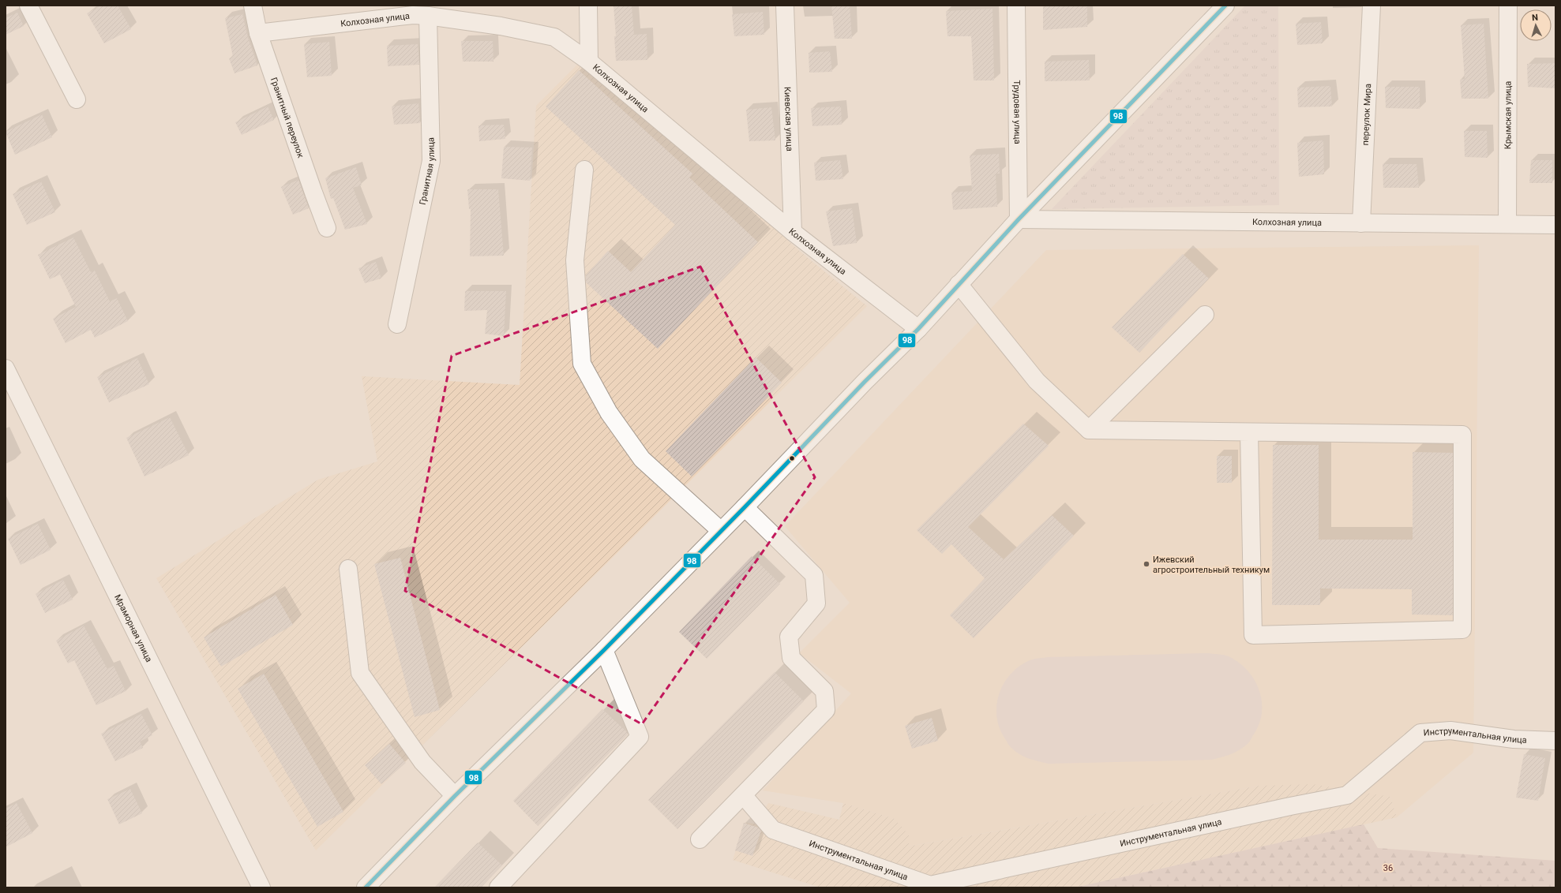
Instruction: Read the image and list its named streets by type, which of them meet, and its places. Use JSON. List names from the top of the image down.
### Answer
{
  "streets": {
    "street": [
      "Колхозная улица",
      "Трудовая улица",
      "переулок Мира",
      "Крымская улица",
      "Гранитный переулок",
      "Киевская улица",
      "Гранитная улица",
      "Мраморная улица",
      "Инструментальная улица"
    ]
  },
  "crossings": [
    ["Колхозная улица", "Трудовая улица"],
    ["Колхозная улица", "переулок Мира"],
    ["Колхозная улица", "Крымская улица"],
    ["Колхозная улица", "Гранитный переулок"],
    ["Колхозная улица", "Киевская улица"],
    ["Колхозная улица", "Гранитная улица"]
  ],
  "parks": ["36"],
  "places": ["Ижевский агростроительный техникум"],
  "lines": ["transit line 98"],
  "north": "top"
}
